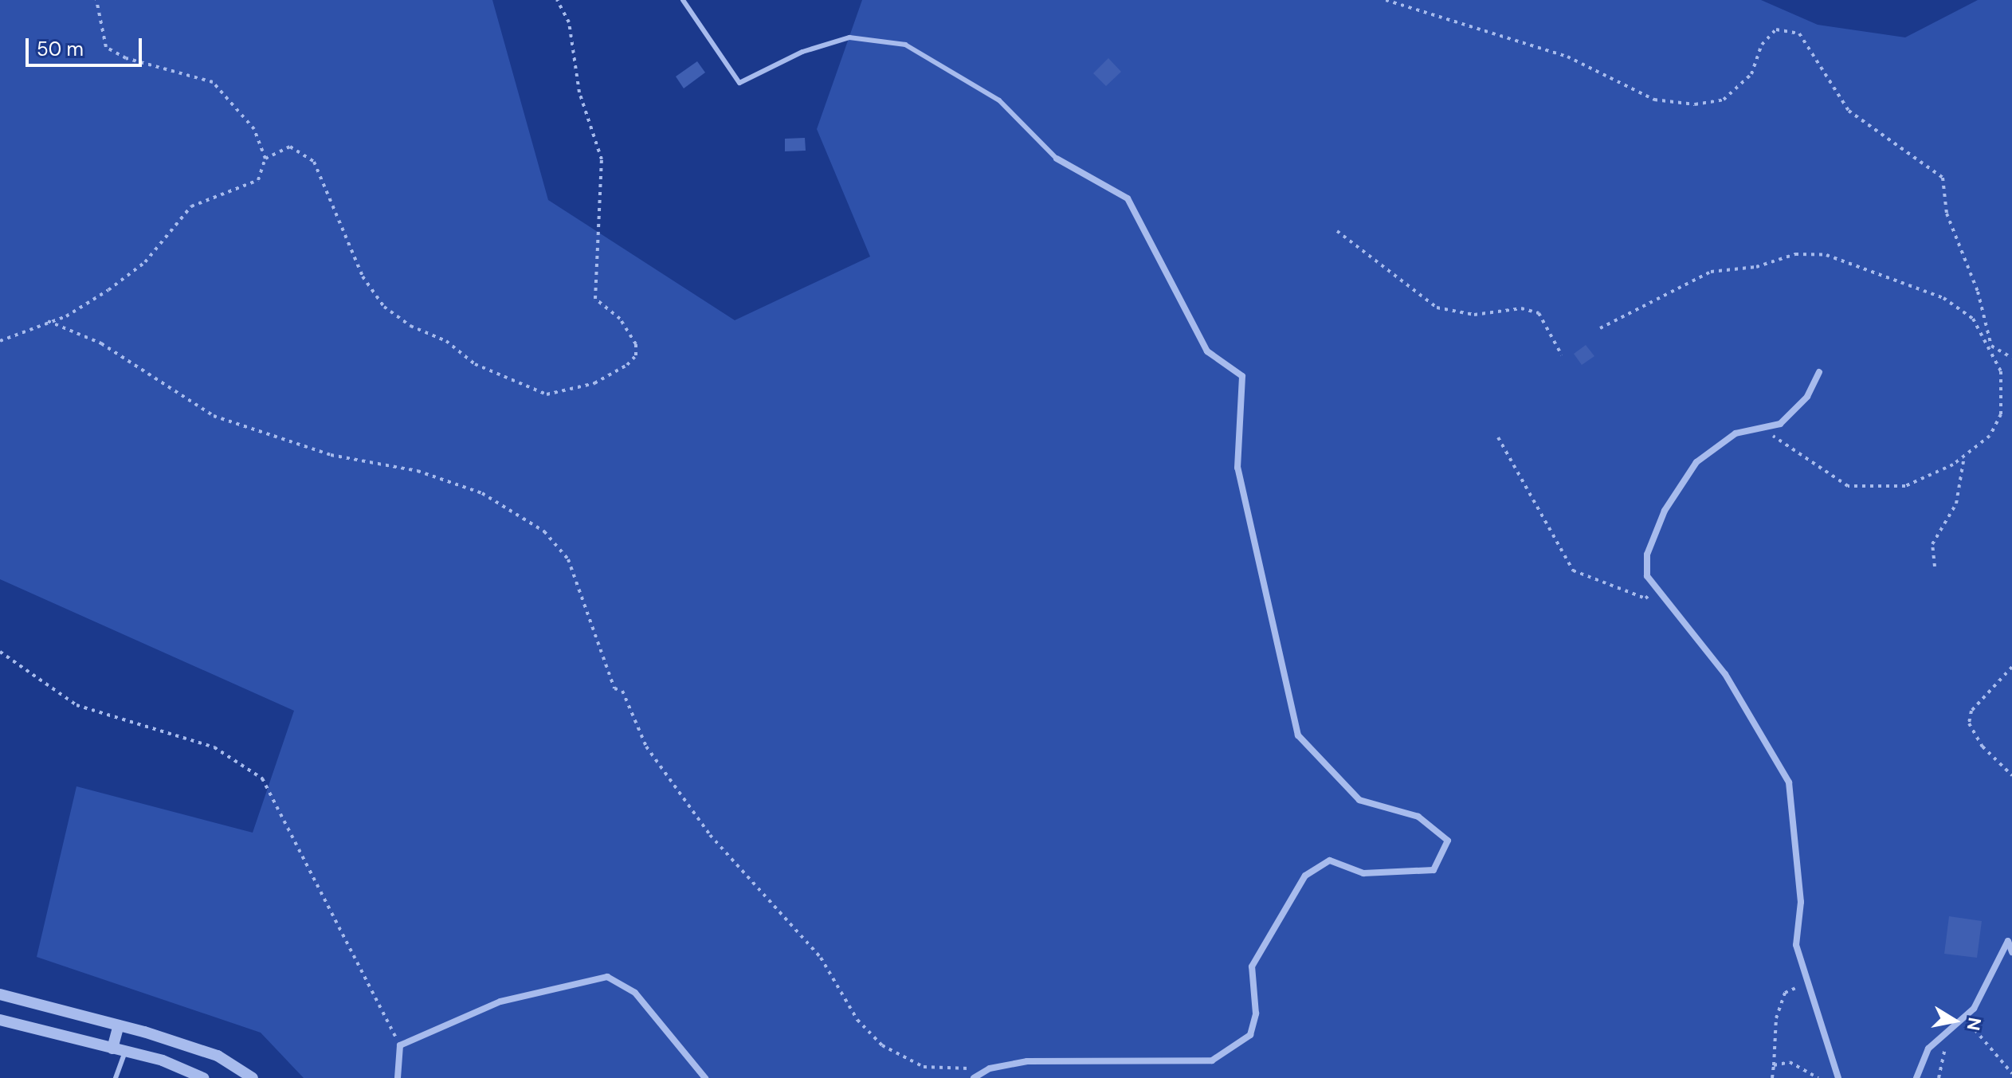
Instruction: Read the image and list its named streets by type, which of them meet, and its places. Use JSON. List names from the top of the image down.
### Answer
{
  "scale_bar": "50 m",
  "north": "right"
}
